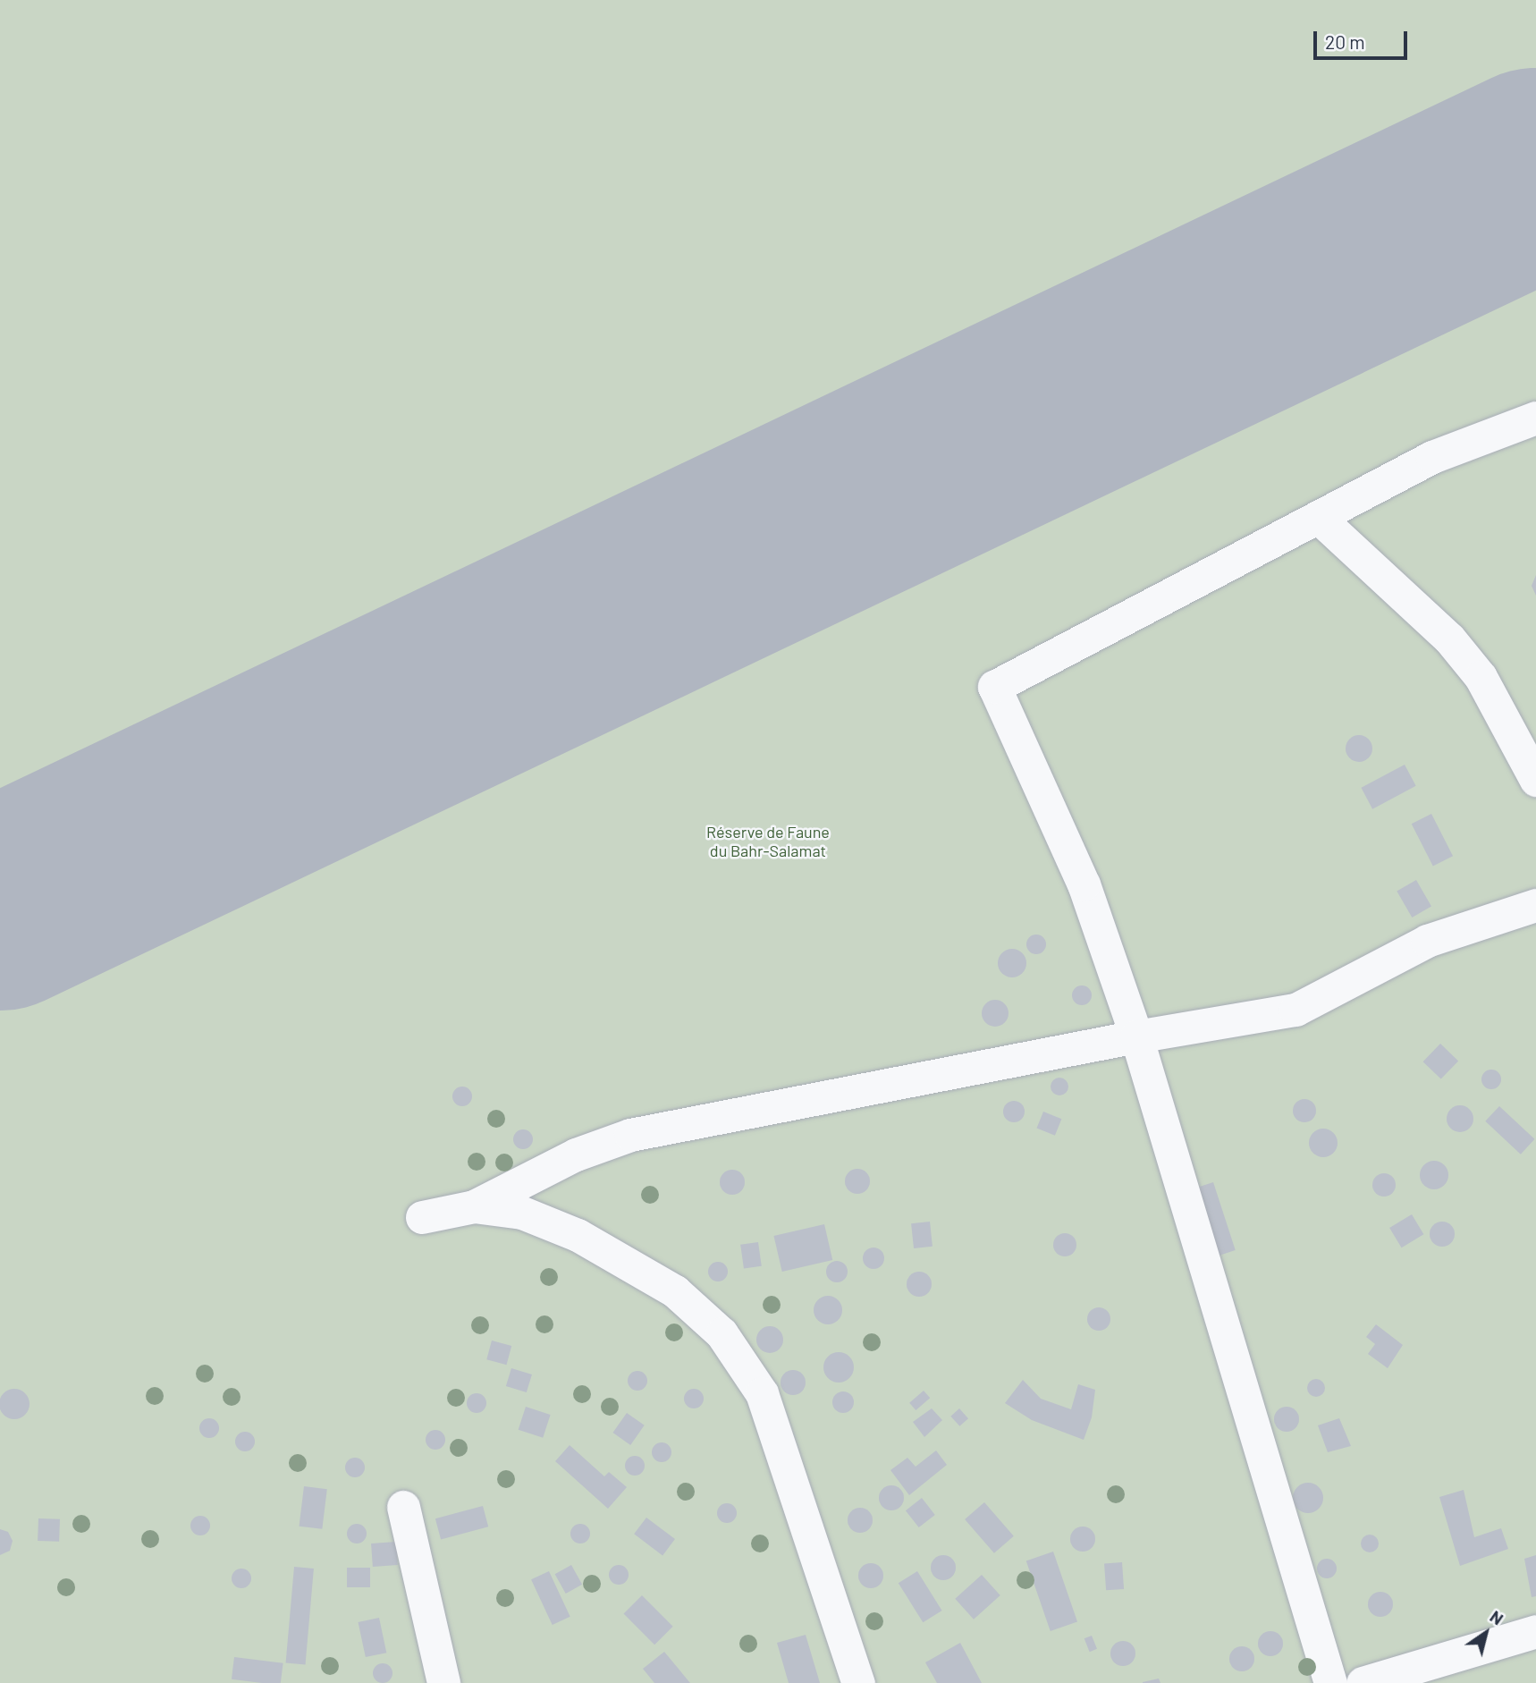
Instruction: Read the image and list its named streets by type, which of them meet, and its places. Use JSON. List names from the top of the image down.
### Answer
{
  "parks": ["Réserve de Faune du Bahr-Salamat"],
  "scale_bar": "20 m",
  "north": "top right"
}
